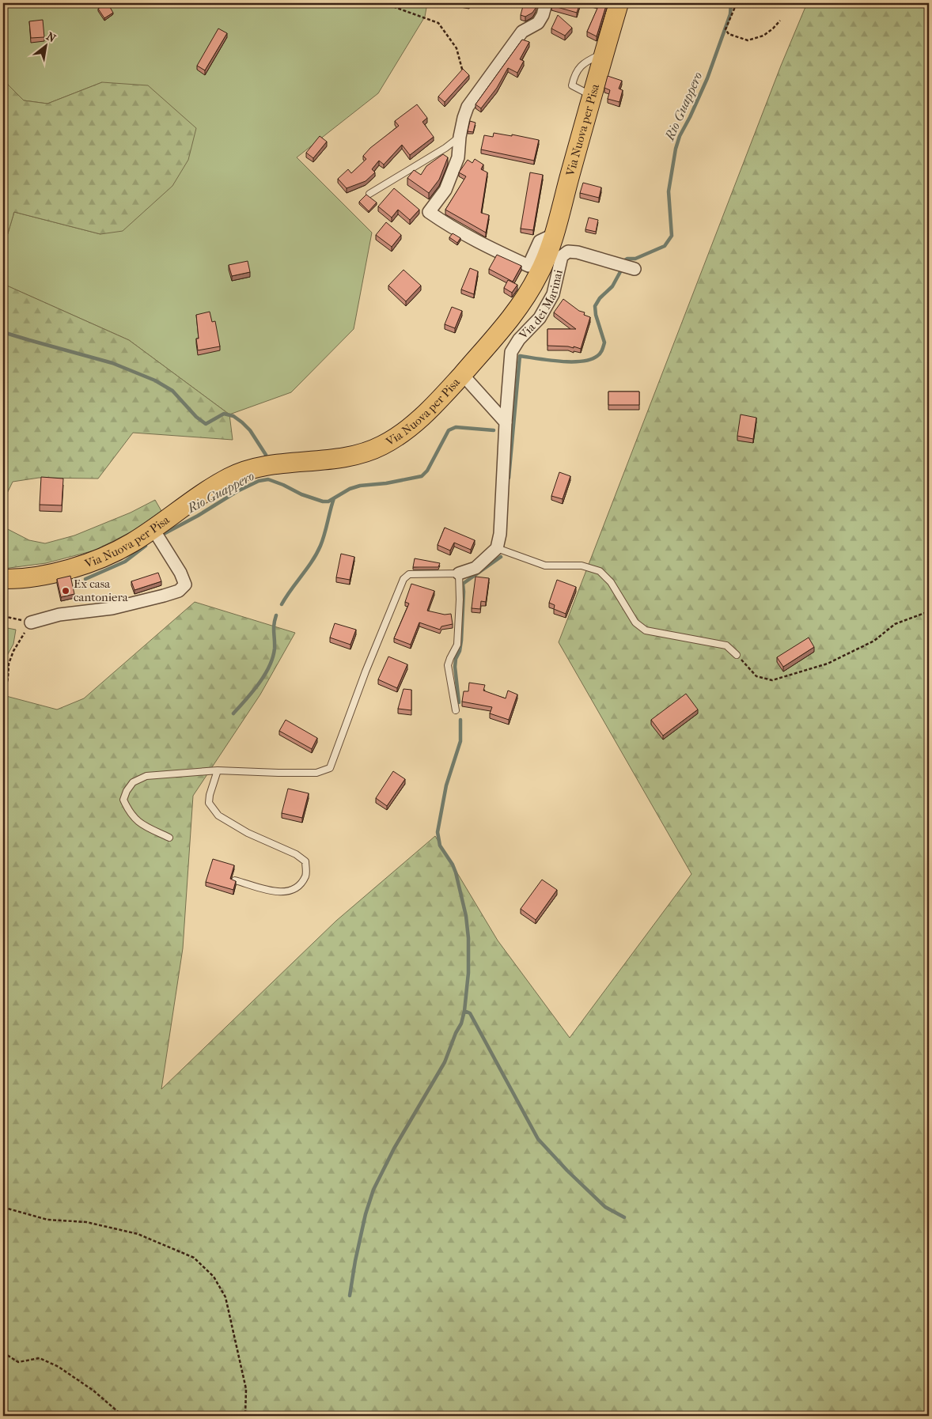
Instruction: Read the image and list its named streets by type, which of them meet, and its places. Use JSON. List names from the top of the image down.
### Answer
{
  "streets": {
    "main road": ["Via Nuova per Pisa"],
    "street": ["Via dei Marinai"]
  },
  "water": ["Rio Guappero"],
  "places": ["Ex casa cantoniera"],
  "north": "top right"
}
